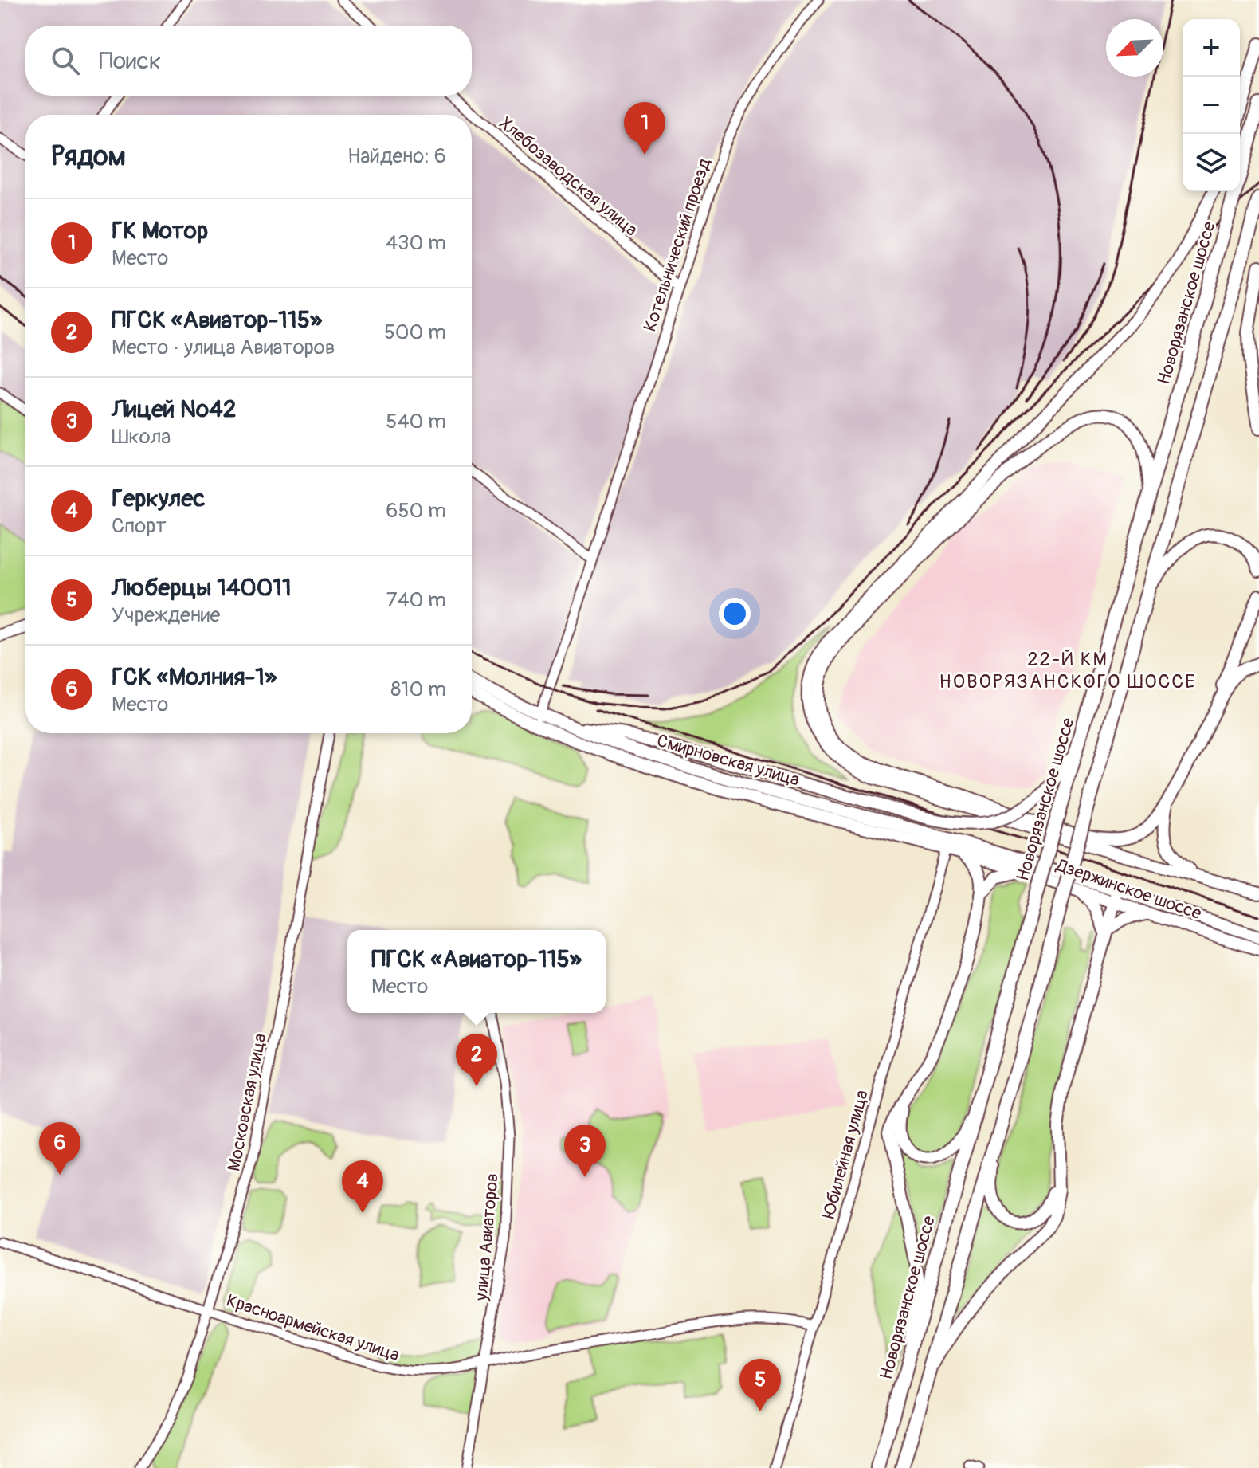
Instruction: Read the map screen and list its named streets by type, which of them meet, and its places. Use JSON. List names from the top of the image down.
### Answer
{
  "streets": {
    "highway": ["Новорязанское шоссе"],
    "main road": ["Смирновская улица", "Дзержинское шоссе"],
    "street": [
      "Хлебозаводская улица",
      "Котельнический проезд",
      "Московская улица",
      "Юбилейная улица",
      "улица Авиаторов",
      "Красноармейская улица"
    ]
  },
  "crossings": [
    ["Хлебозаводская улица", "Котельнический проезд"],
    ["Котельнический проезд", "Смирновская улица"],
    ["Смирновская улица", "Дзержинское шоссе"],
    ["Смирновская улица", "Юбилейная улица"],
    ["Московская улица", "Красноармейская улица"],
    ["Юбилейная улица", "Красноармейская улица"],
    ["улица Авиаторов", "Красноармейская улица"]
  ],
  "districts": ["22-Й КМ НОВОРЯЗАНСКОГО ШОССЕ"],
  "north": "bottom left",
  "page": {
    "map_buttons": ["+", "−"],
    "search": "Поиск",
    "pins": [
      "1",
      "2",
      "6",
      "3",
      "4",
      "5"
    ],
    "heading": ["Рядом", "Найдено: 6"],
    "list": [
      {
        "mark": "1",
        "name": "ГК Мотор",
        "note": "Место",
        "value": "430 m"
      },
      {
        "mark": "2",
        "name": "ПГСК «Авиатор-115»",
        "note": "Место · улица Авиаторов",
        "value": "500 m"
      },
      {
        "mark": "3",
        "name": "Лицей №42",
        "note": "Школа",
        "value": "540 m"
      },
      {
        "mark": "4",
        "name": "Геркулес",
        "note": "Спорт",
        "value": "650 m"
      },
      {
        "mark": "5",
        "name": "Люберцы 140011",
        "note": "Учреждение",
        "value": "740 m"
      },
      {
        "mark": "6",
        "name": "ГСК «Молния-1»",
        "note": "Место",
        "value": "810 m"
      }
    ],
    "popup": ["ПГСК «Авиатор-115»", "Место"]
  }
}
